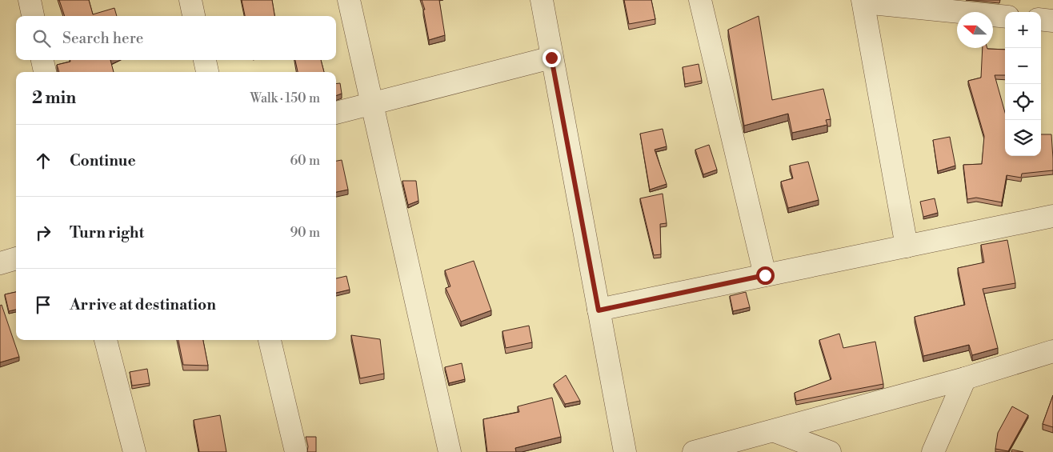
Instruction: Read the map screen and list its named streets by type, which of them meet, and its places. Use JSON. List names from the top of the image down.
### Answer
{
  "north": "left",
  "page": {
    "map_buttons": ["+", "−"],
    "search": "Search here",
    "heading": ["2 min", "Walk · 150 m"],
    "list": [
      ["Continue", "60 m"],
      ["Turn right", "90 m"],
      "Arrive at destination"
    ]
  }
}
